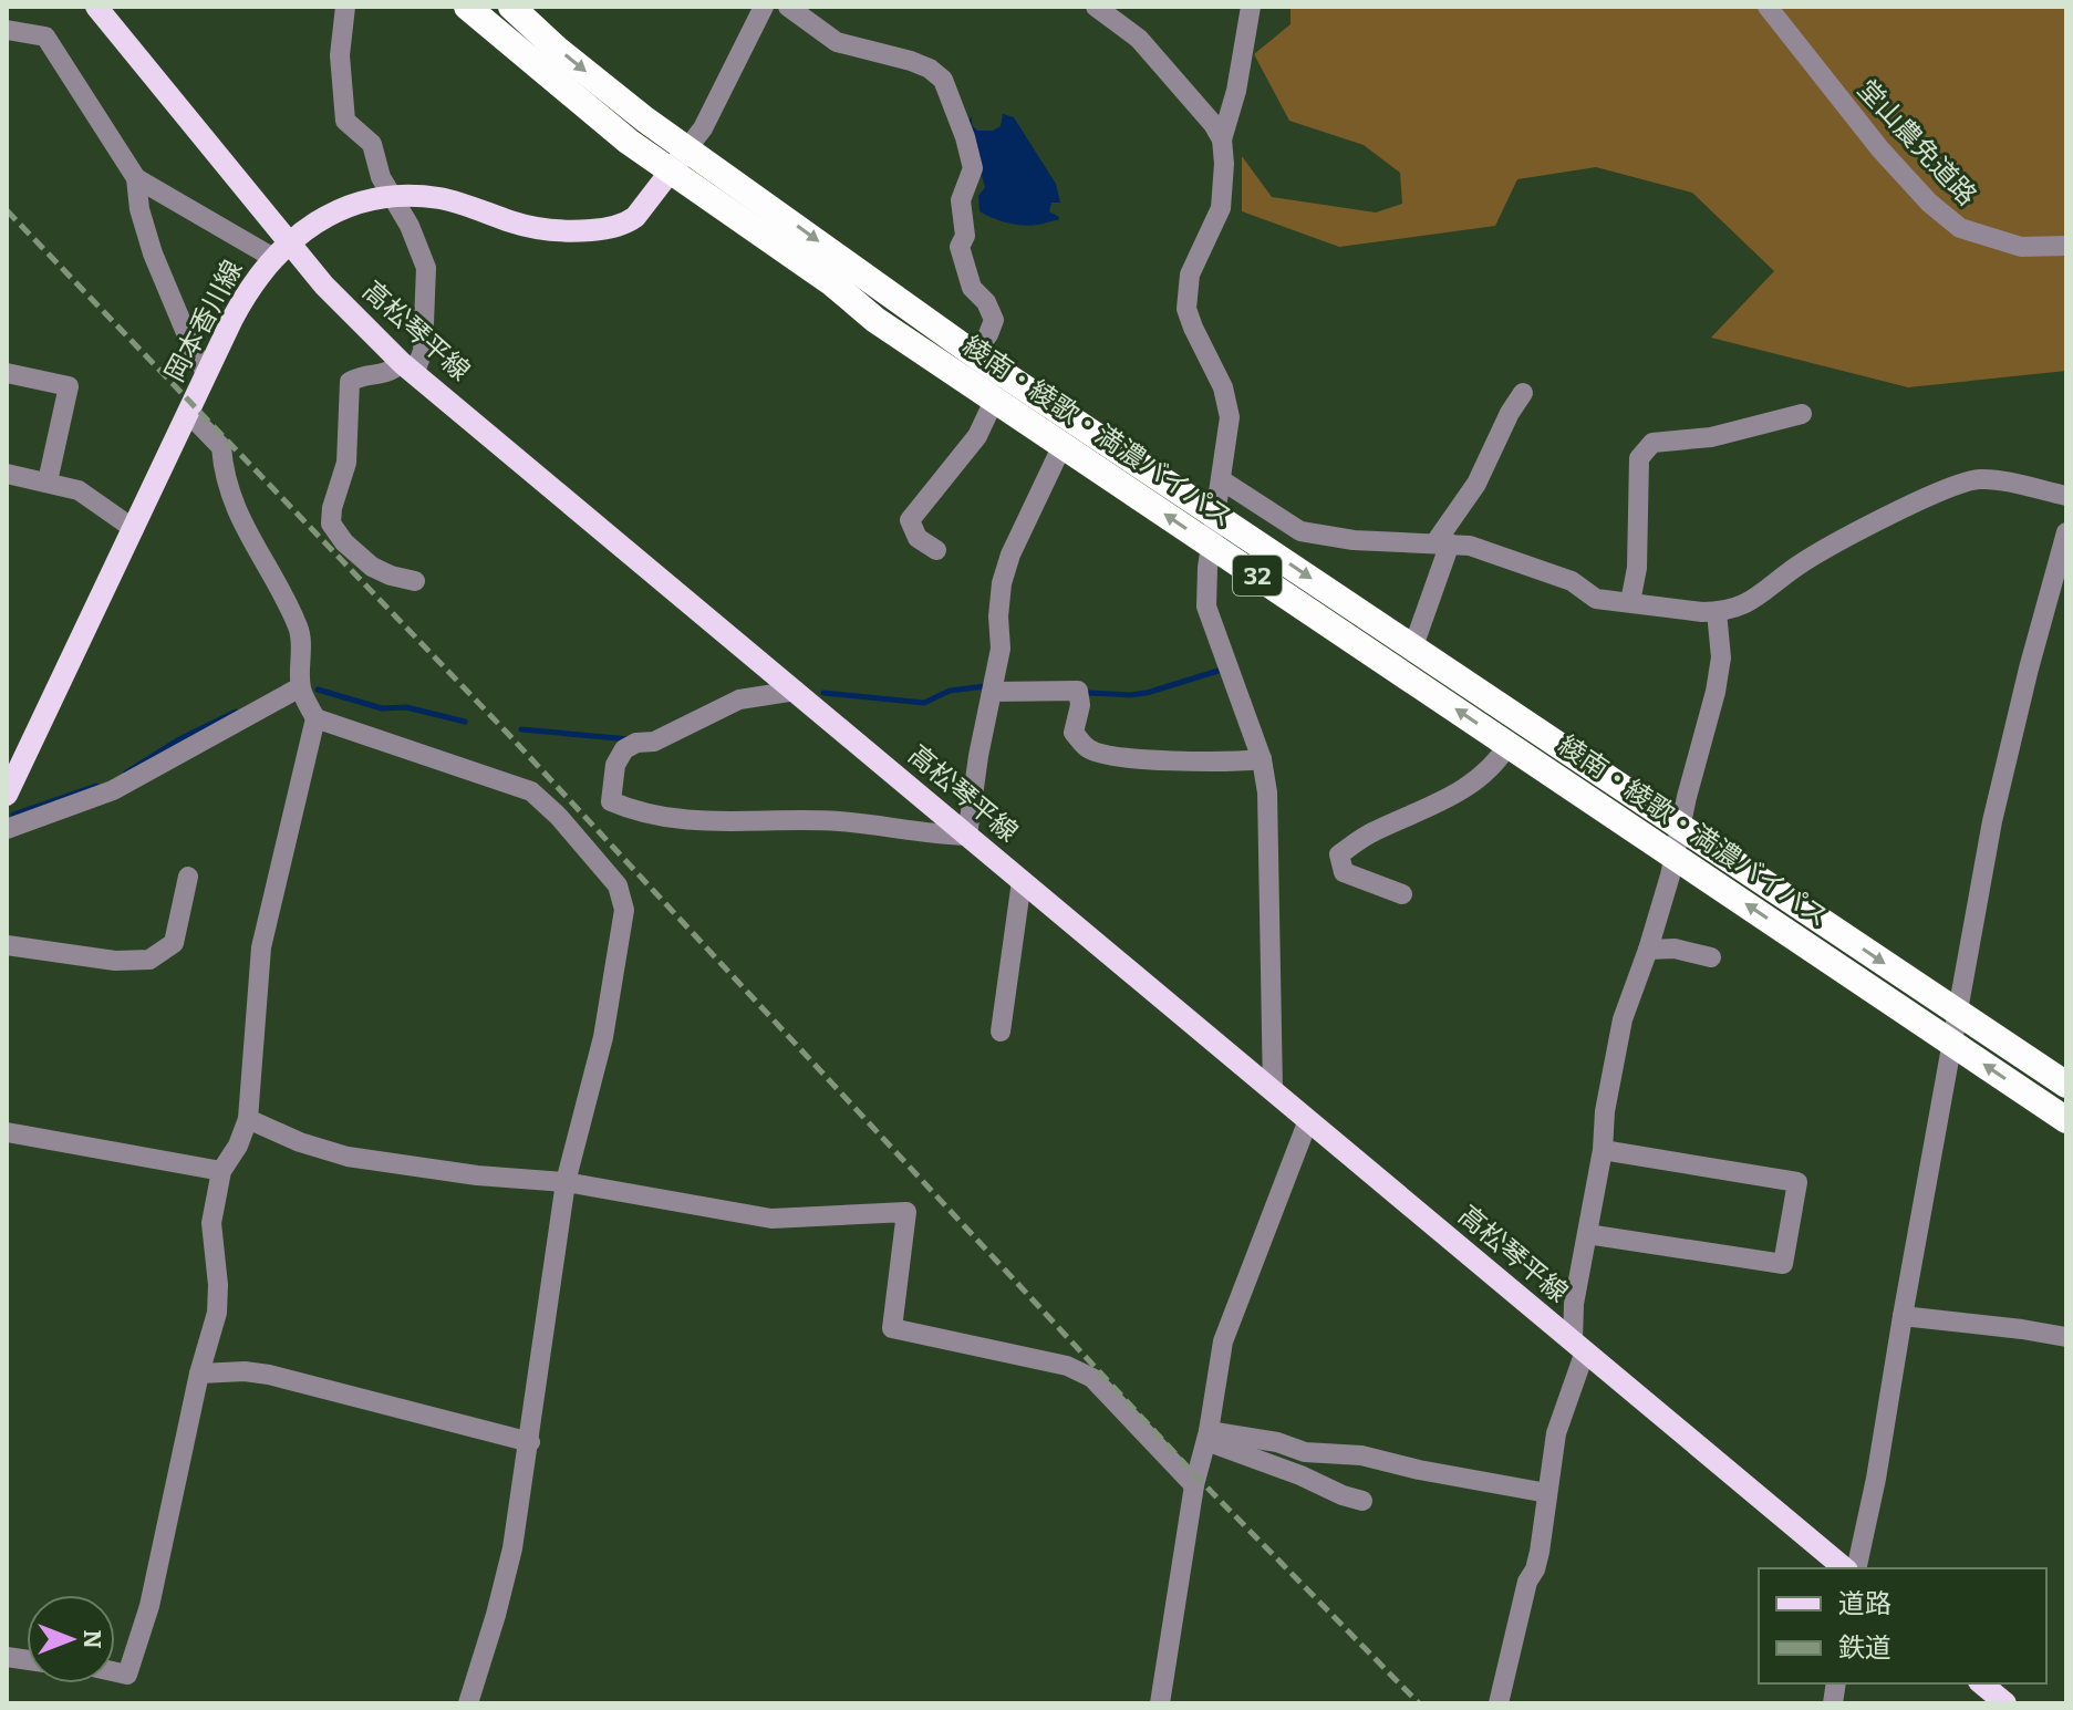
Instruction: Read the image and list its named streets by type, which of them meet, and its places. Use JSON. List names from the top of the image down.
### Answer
{
  "streets": {
    "highway": ["綾南・綾歌・満濃バイパス", "32"],
    "main road": ["岡本香川線", "高松琴平線"],
    "street": ["堂山農免道路"]
  },
  "crossings": [
    ["岡本香川線", "高松琴平線"],
    ["岡本香川線", "綾南・綾歌・満濃バイパス"]
  ],
  "legend": ["道路", "鉄道"],
  "north": "right"
}
